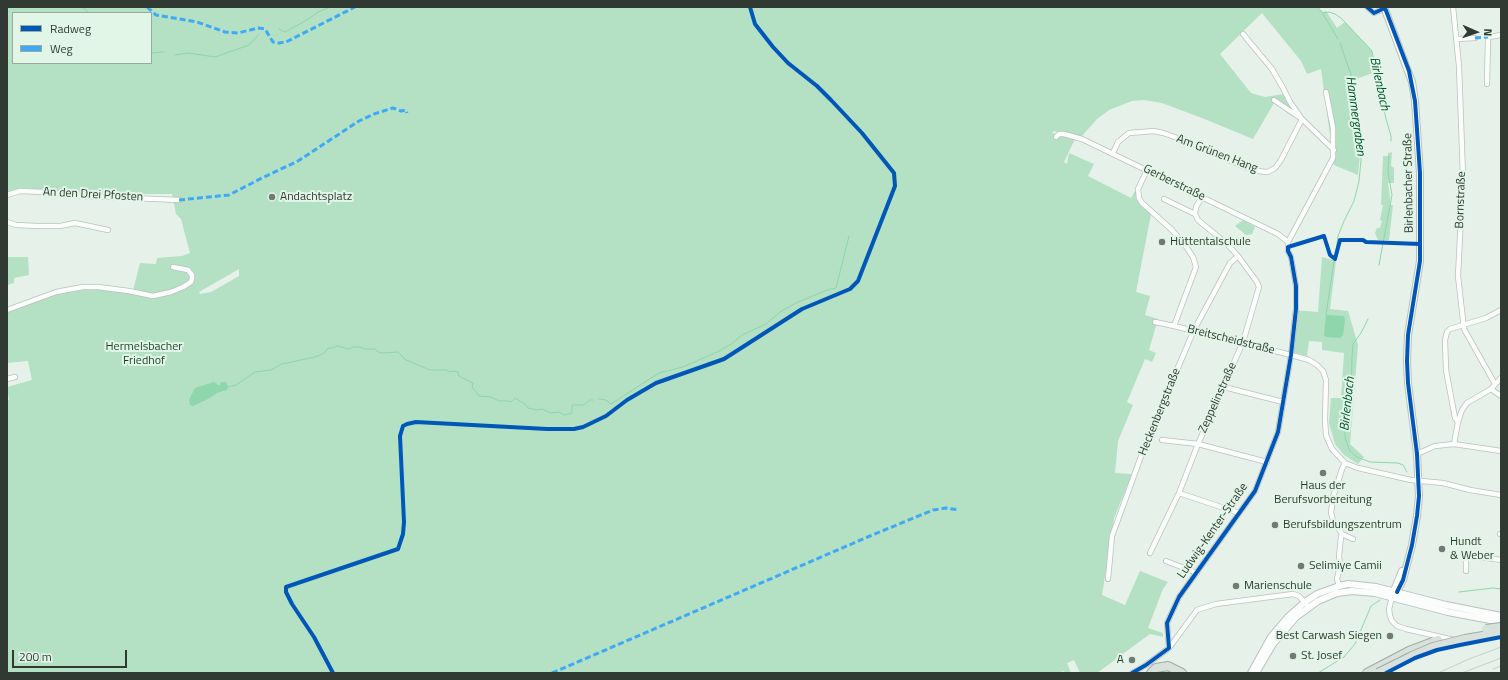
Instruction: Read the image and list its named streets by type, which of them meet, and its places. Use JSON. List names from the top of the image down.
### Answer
{
  "streets": {
    "main road": ["Birlenbacher Straße"],
    "street": [
      "Am Grünen Hang",
      "Gerberstraße",
      "An den Drei Pfosten",
      "Bornstraße",
      "Breitscheidstraße",
      "Zeppelinstraße",
      "Heckenbergstraße",
      "Ludwig-Kenter-Straße"
    ]
  },
  "crossings": [
    ["Am Grünen Hang", "Gerberstraße"],
    ["Gerberstraße", "Breitscheidstraße"],
    ["Gerberstraße", "Ludwig-Kenter-Straße"],
    ["Birlenbacher Straße", "Breitscheidstraße"],
    ["Breitscheidstraße", "Zeppelinstraße"],
    ["Breitscheidstraße", "Heckenbergstraße"],
    ["Breitscheidstraße", "Ludwig-Kenter-Straße"],
    ["Zeppelinstraße", "Heckenbergstraße"]
  ],
  "water": ["Birlenbach", "Hammergraben"],
  "parks": ["Hermelsbacher Friedhof"],
  "places": [
    "Andachtsplatz",
    "Hüttentalschule",
    "Haus der Berufsvorbereitung",
    "Berufsbildungszentrum",
    "Hundt & Weber",
    "Selimiye Camii",
    "Marienschule",
    "Best Carwash Siegen",
    "St. Josef",
    "A"
  ],
  "legend": ["Radweg", "Weg"],
  "scale_bar": "200 m",
  "north": "right"
}
